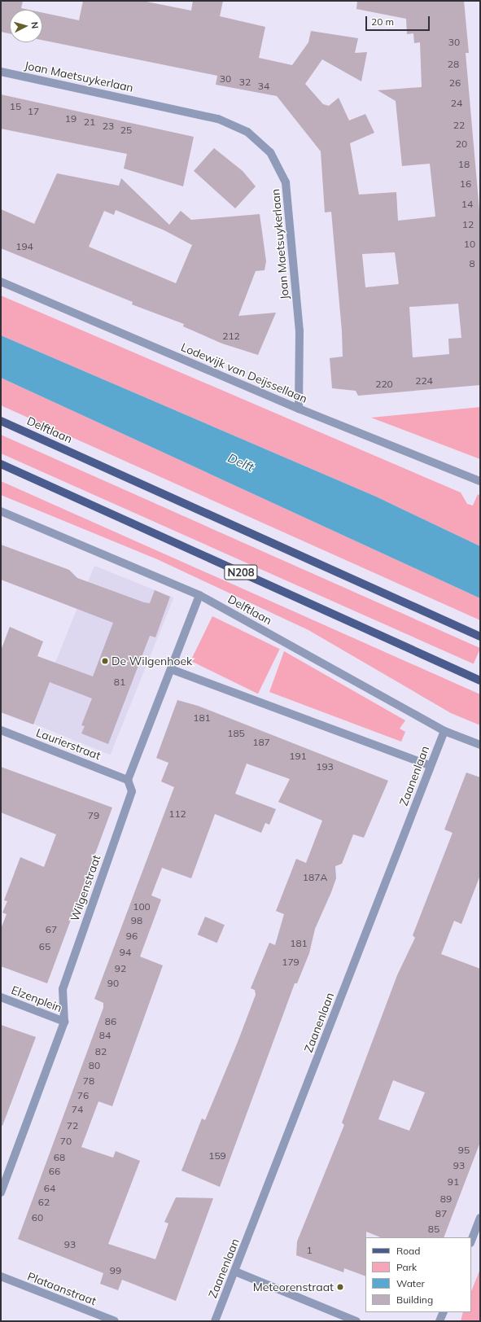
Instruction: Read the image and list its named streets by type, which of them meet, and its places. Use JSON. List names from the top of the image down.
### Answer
{
  "streets": {
    "main road": ["Delftlaan", "N208"],
    "street": [
      "Joan Maetsuykerlaan",
      "Lodewijk van Deijssellaan",
      "Laurierstraat",
      "Zaanenlaan",
      "Wilgenstraat",
      "Elzenplein",
      "Plataanstraat"
    ]
  },
  "crossings": [
    ["Joan Maetsuykerlaan", "Lodewijk van Deijssellaan"],
    ["Delftlaan", "Zaanenlaan"],
    ["Laurierstraat", "Wilgenstraat"],
    ["Wilgenstraat", "Elzenplein"]
  ],
  "water": ["Delft"],
  "places": ["De Wilgenhoek", "Meteorenstraat"],
  "house_numbers": [
    "30",
    "28",
    "30",
    "32",
    "26",
    "34",
    "24",
    "15",
    "17",
    "19",
    "21",
    "22",
    "23",
    "25",
    "20",
    "18",
    "16",
    "14",
    "12",
    "10",
    "194",
    "8",
    "212",
    "224",
    "220",
    "81",
    "181",
    "185",
    "187",
    "191",
    "193",
    "112",
    "79",
    "187A",
    "100",
    "98",
    "67",
    "96",
    "181",
    "65",
    "94",
    "179",
    "92",
    "90",
    "86",
    "84",
    "82",
    "80",
    "78",
    "76",
    "74",
    "72",
    "70",
    "95",
    "159",
    "68",
    "93",
    "66",
    "91",
    "64",
    "89",
    "62",
    "87",
    "60",
    "85",
    "93",
    "1",
    "99"
  ],
  "legend": [
    "Road",
    "Park",
    "Water",
    "Building"
  ],
  "scale_bar": "20 m",
  "north": "right"
}
